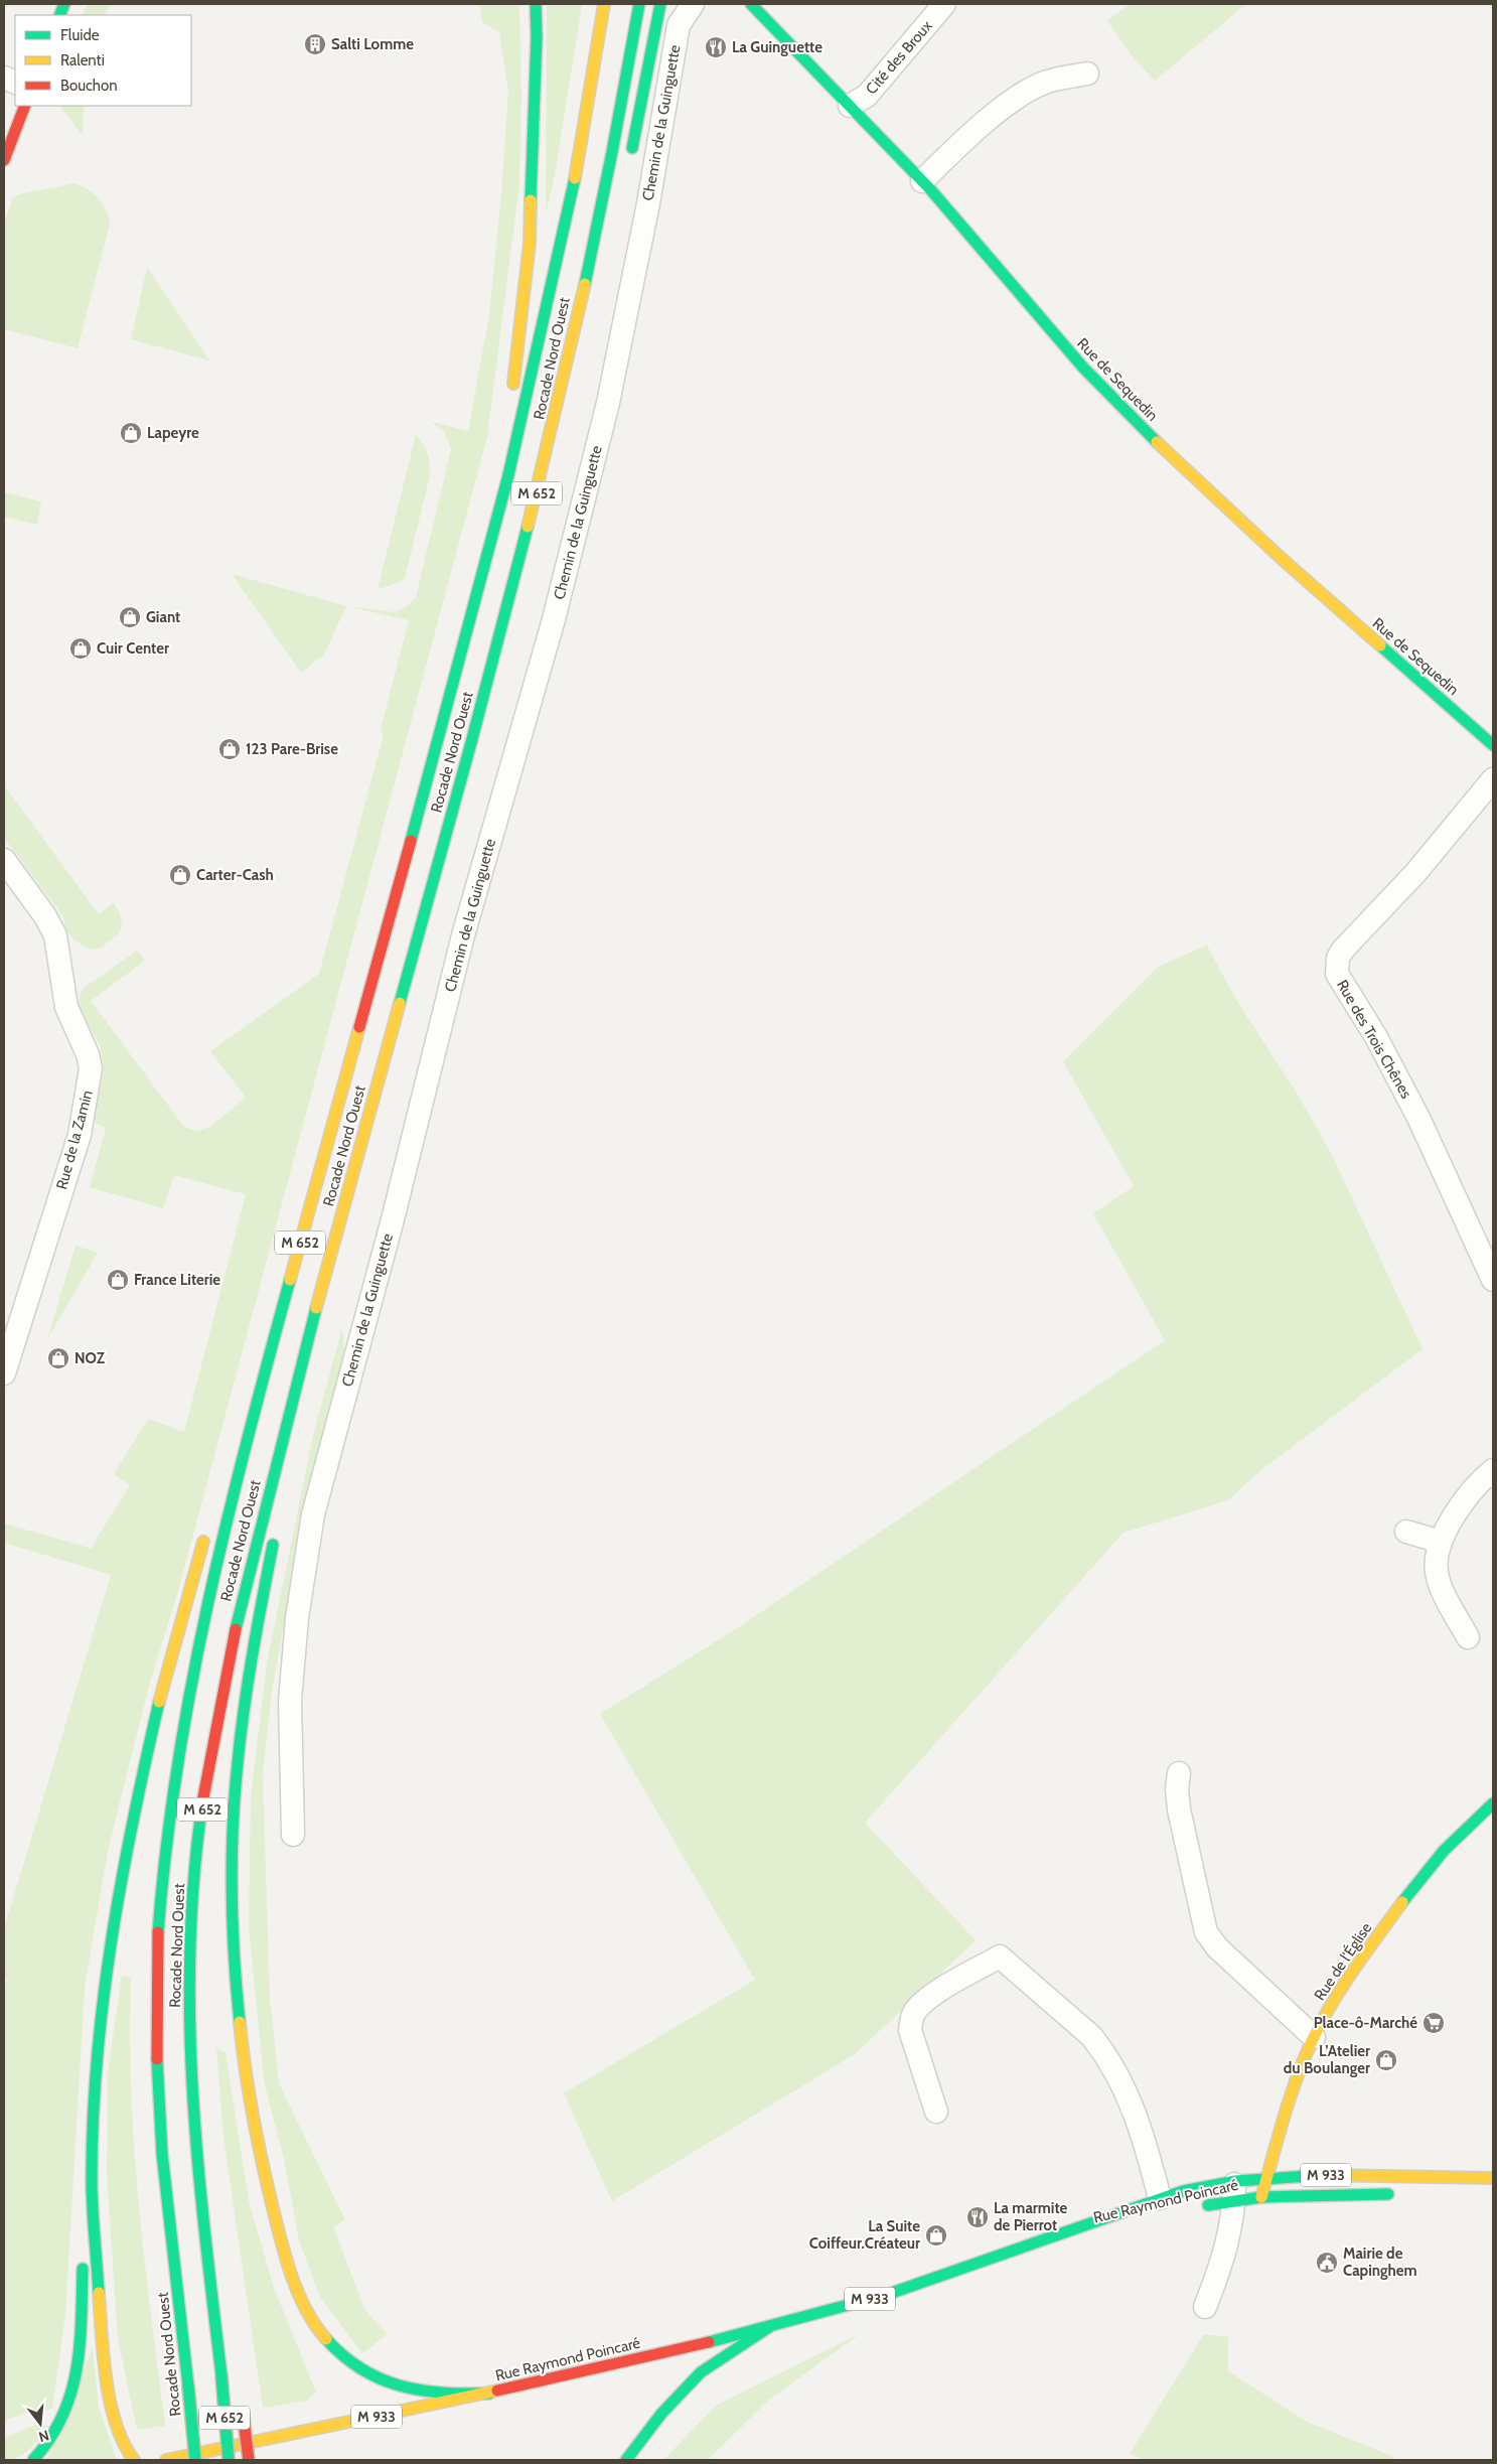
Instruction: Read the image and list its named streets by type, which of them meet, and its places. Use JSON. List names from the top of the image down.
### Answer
{
  "streets": {
    "main road": [
      "Rocade Nord Ouest",
      "Rue de Sequedin",
      "M 652",
      "Rue de l'Église",
      "M 933",
      "Rue Raymond Poincaré"
    ],
    "street": [
      "Cité des Broux",
      "Chemin de la Guinguette",
      "Rue des Trois Chênes",
      "Rue de la Zamin"
    ]
  },
  "crossings": [
    ["Cité des Broux", "Rue de Sequedin"],
    ["Rue de l'Église", "Rue Raymond Poincaré"]
  ],
  "places": {
    "building": ["Salti Lomme"],
    "restaurant": ["La Guinguette", "La marmite de Pierrot"],
    "shop": [
      "Lapeyre",
      "Giant",
      "Cuir Center",
      "123 Pare-Brise",
      "Carter-Cash",
      "France Literie",
      "NOZ",
      "L’Atelier du Boulanger",
      "La Suite Coiffeur.Créateur"
    ],
    "supermarket": ["Place-ô-Marché"],
    "public building": ["Mairie de Capinghem"]
  },
  "legend": ["Fluide", "Ralenti", "Bouchon"],
  "north": "bottom"
}
